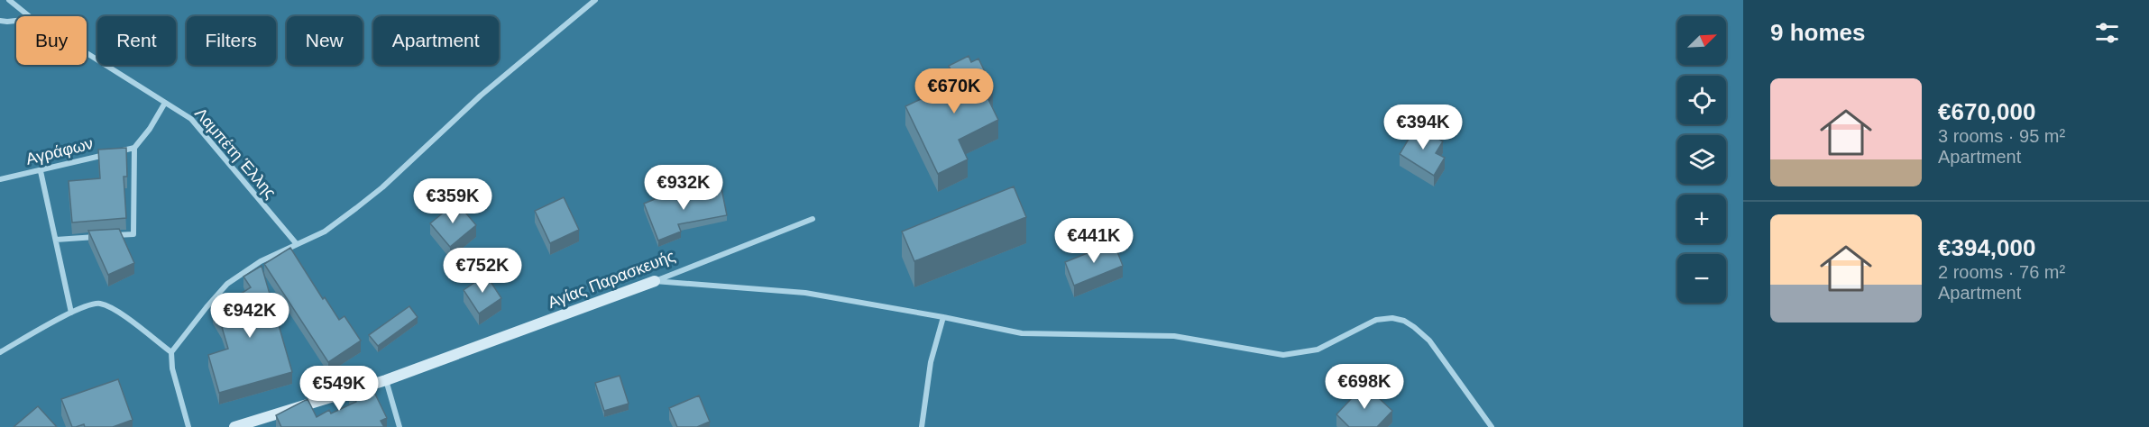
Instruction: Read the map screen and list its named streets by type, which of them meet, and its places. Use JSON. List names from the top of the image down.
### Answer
{
  "streets": {
    "street": ["Αγράφων", "Λαμπέτη Έλλης", "Αγίας Παρασκευής"]
  },
  "north": "top right",
  "page": {
    "heading": "9 homes",
    "map_buttons": ["+", "−"],
    "chip": [
      "Buy",
      "Rent",
      "Filters",
      "New",
      "Apartment"
    ],
    "list": [
      {
        "name": "€670,000",
        "note": "3 rooms · 95 m² · Apartment"
      },
      {
        "name": "€394,000",
        "note": "2 rooms · 76 m² · Apartment"
      }
    ],
    "price": [
      "€670K",
      "€394K",
      "€932K",
      "€359K",
      "€441K",
      "€752K",
      "€942K",
      "€698K",
      "€549K"
    ]
  }
}
